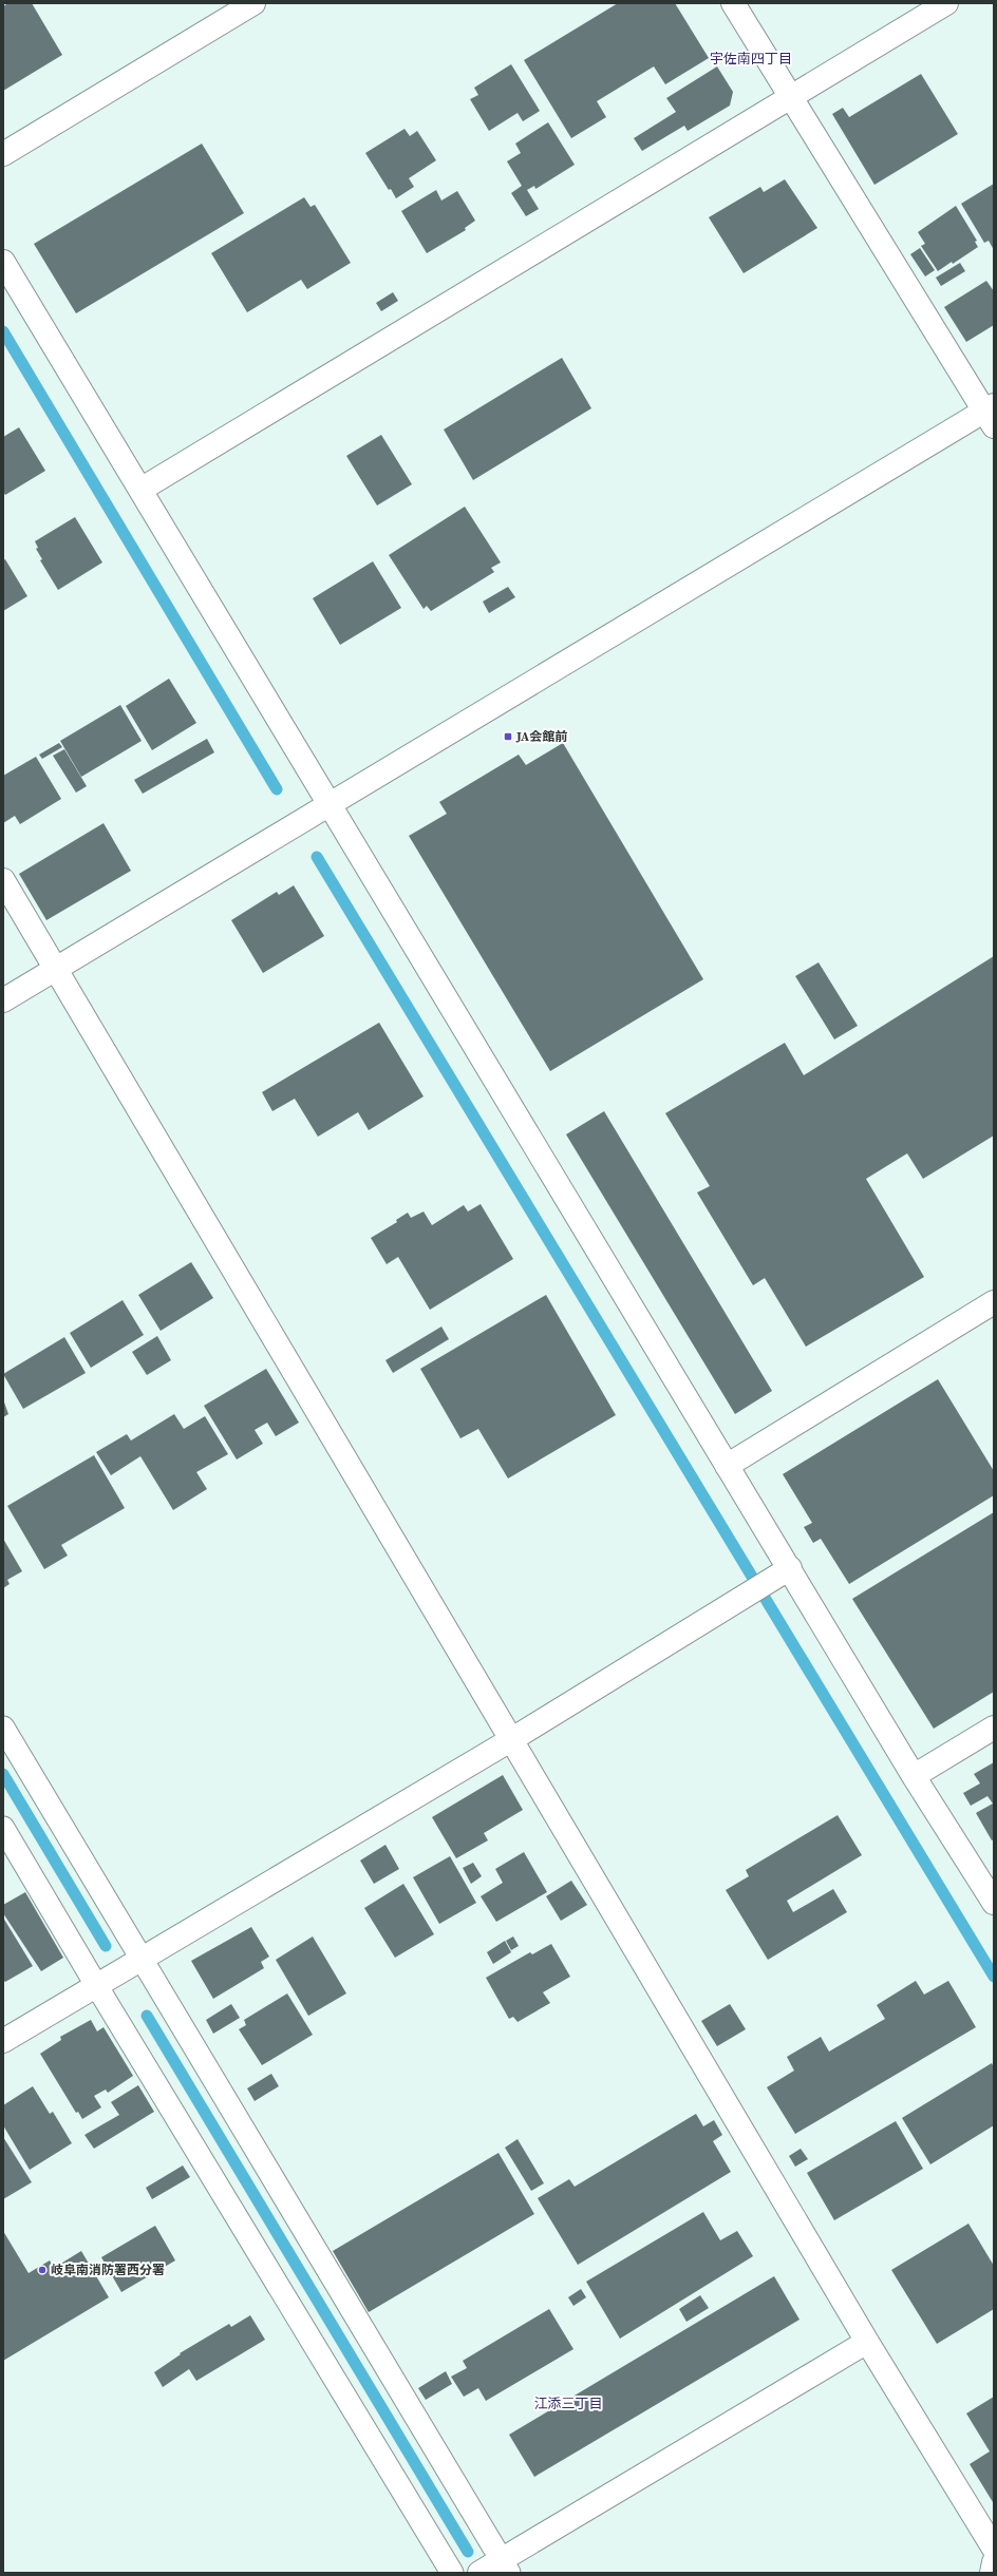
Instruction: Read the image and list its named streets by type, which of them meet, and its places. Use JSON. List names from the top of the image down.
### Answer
{
  "districts": ["宇佐南四丁目", "江添三丁目"],
  "places": {
    "transit": ["JA会館前"],
    "other": ["岐阜南消防署西分署"]
  }
}
